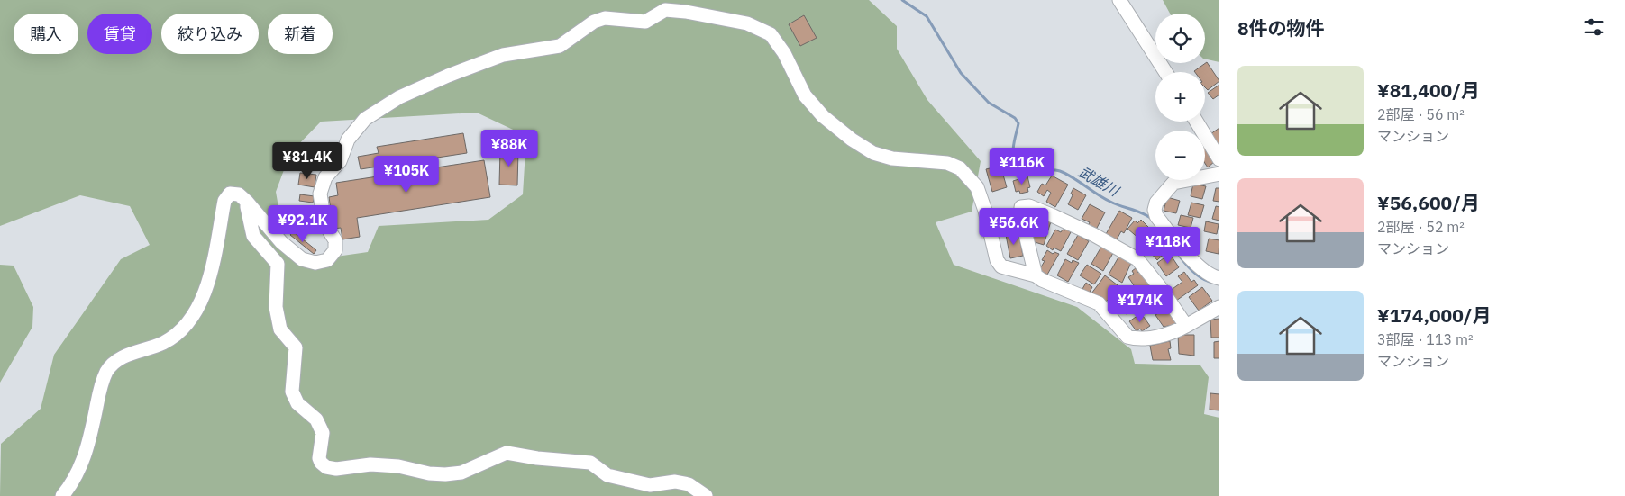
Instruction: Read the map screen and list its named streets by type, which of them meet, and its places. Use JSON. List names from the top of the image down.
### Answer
{
  "water": ["武雄川"],
  "page": {
    "heading": "8件の物件",
    "map_buttons": ["+", "−"],
    "chip": [
      "購入",
      "賃貸",
      "絞り込み",
      "新着"
    ],
    "list": [
      {
        "name": "¥81,400/月",
        "note": "2部屋 · 56 m² · マンション"
      },
      {
        "name": "¥56,600/月",
        "note": "2部屋 · 52 m² · マンション"
      },
      {
        "name": "¥174,000/月",
        "note": "3部屋 · 113 m² · マンション"
      }
    ],
    "price": [
      "¥88K",
      "¥81.4K",
      "¥116K",
      "¥105K",
      "¥92.1K",
      "¥56.6K",
      "¥118K",
      "¥174K"
    ]
  }
}
